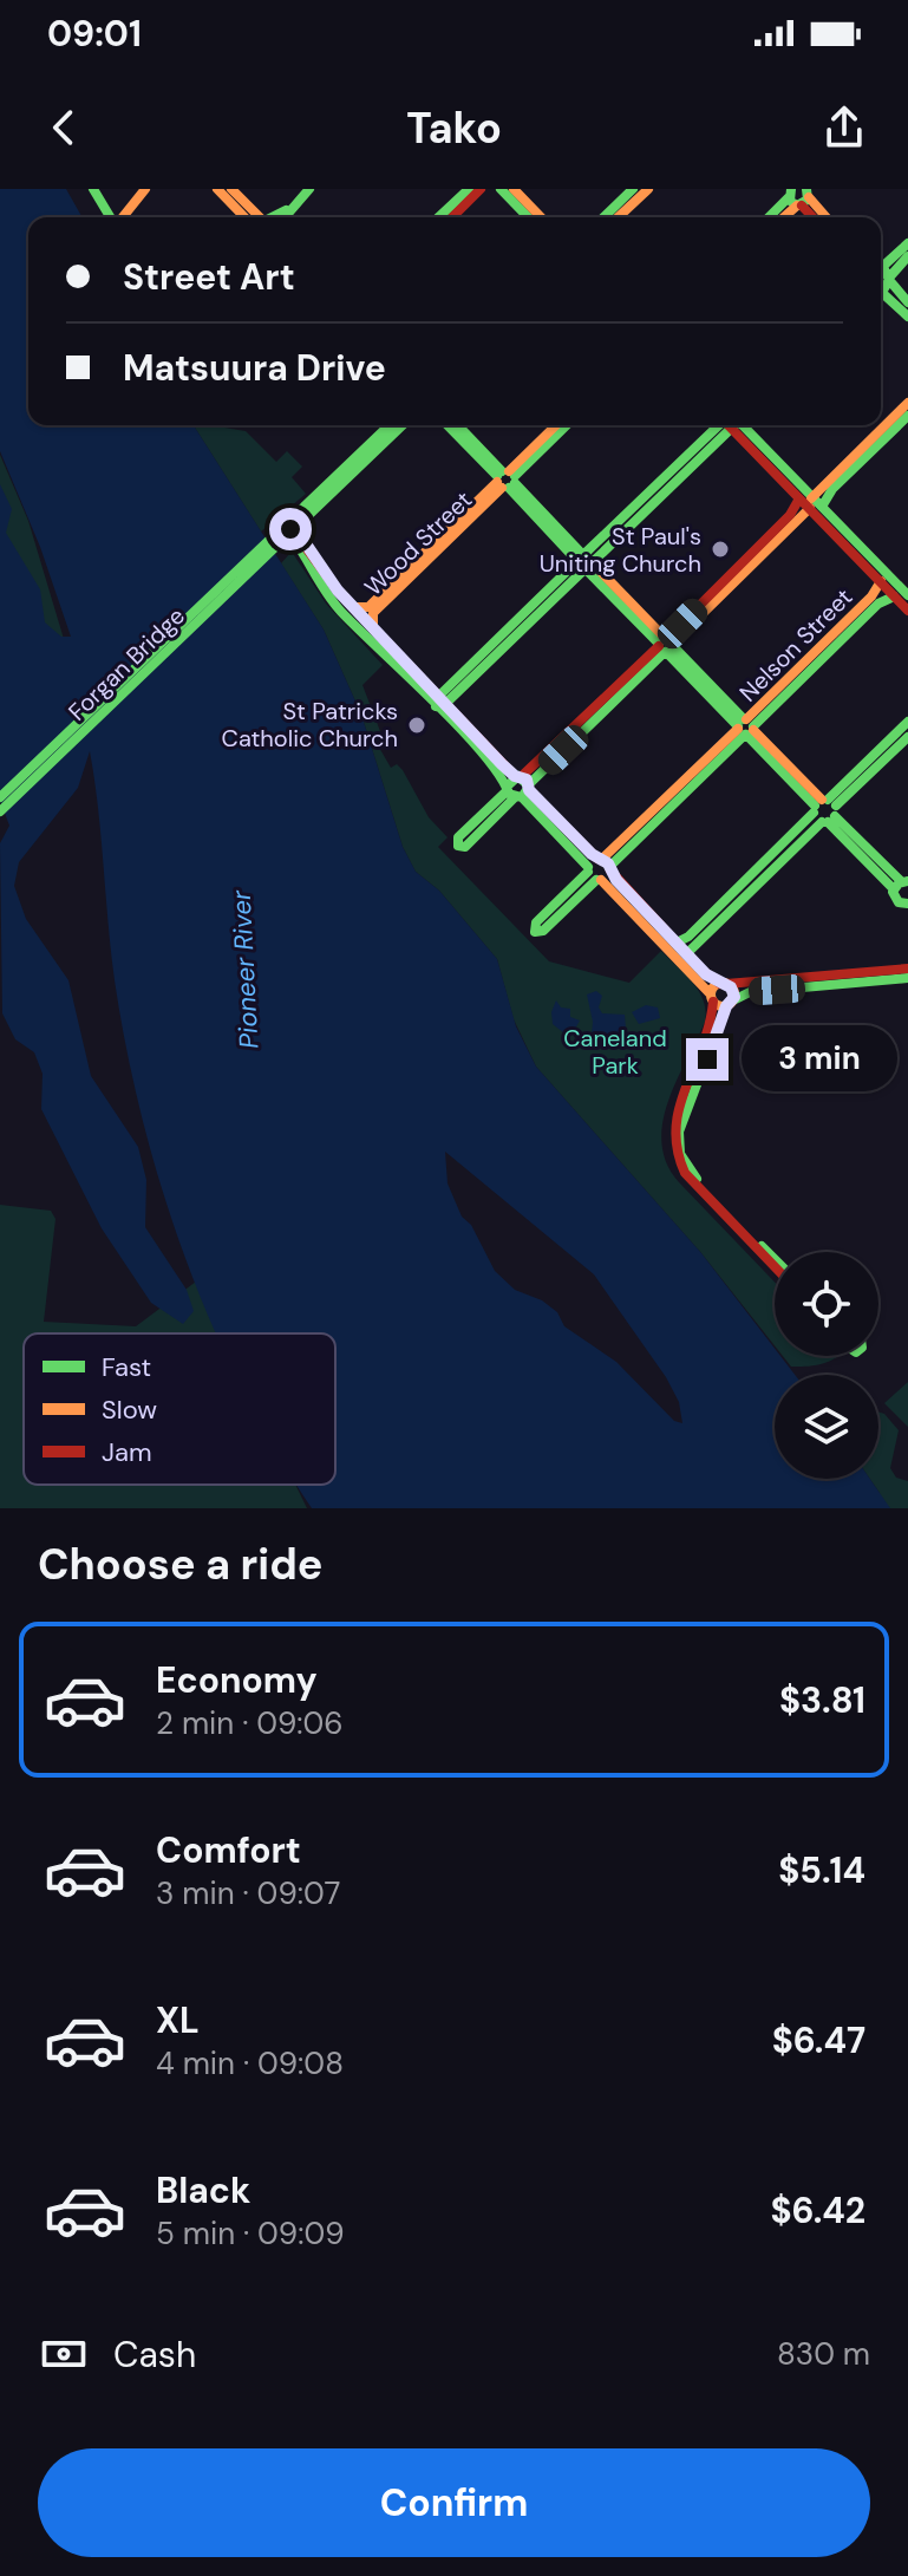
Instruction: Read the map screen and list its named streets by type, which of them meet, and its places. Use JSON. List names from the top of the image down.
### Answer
{
  "streets": {
    "street": ["Wood Street", "Nelson Street", "Forgan Bridge"]
  },
  "water": ["Pioneer River"],
  "parks": ["Caneland Park"],
  "places": ["St Paul's Uniting Church", "St Patricks Catholic Church"],
  "legend": ["Fast", "Slow", "Jam"],
  "page": {
    "status": "09:01",
    "header": "Tako",
    "banner": ["Street Art", "Matsuura Drive"],
    "bubble": "3 min",
    "heading": "Choose a ride",
    "list": [
      {
        "name": "Economy",
        "note": "2 min · 09:06",
        "value": "$3.81"
      },
      {
        "name": "Comfort",
        "note": "3 min · 09:07",
        "value": "$5.14"
      },
      {
        "name": "XL",
        "note": "4 min · 09:08",
        "value": "$6.47"
      },
      {
        "name": "Black",
        "note": "5 min · 09:09",
        "value": "$6.42"
      }
    ],
    "pay": ["Cash", "830 m"],
    "buttons": "Confirm"
  }
}
